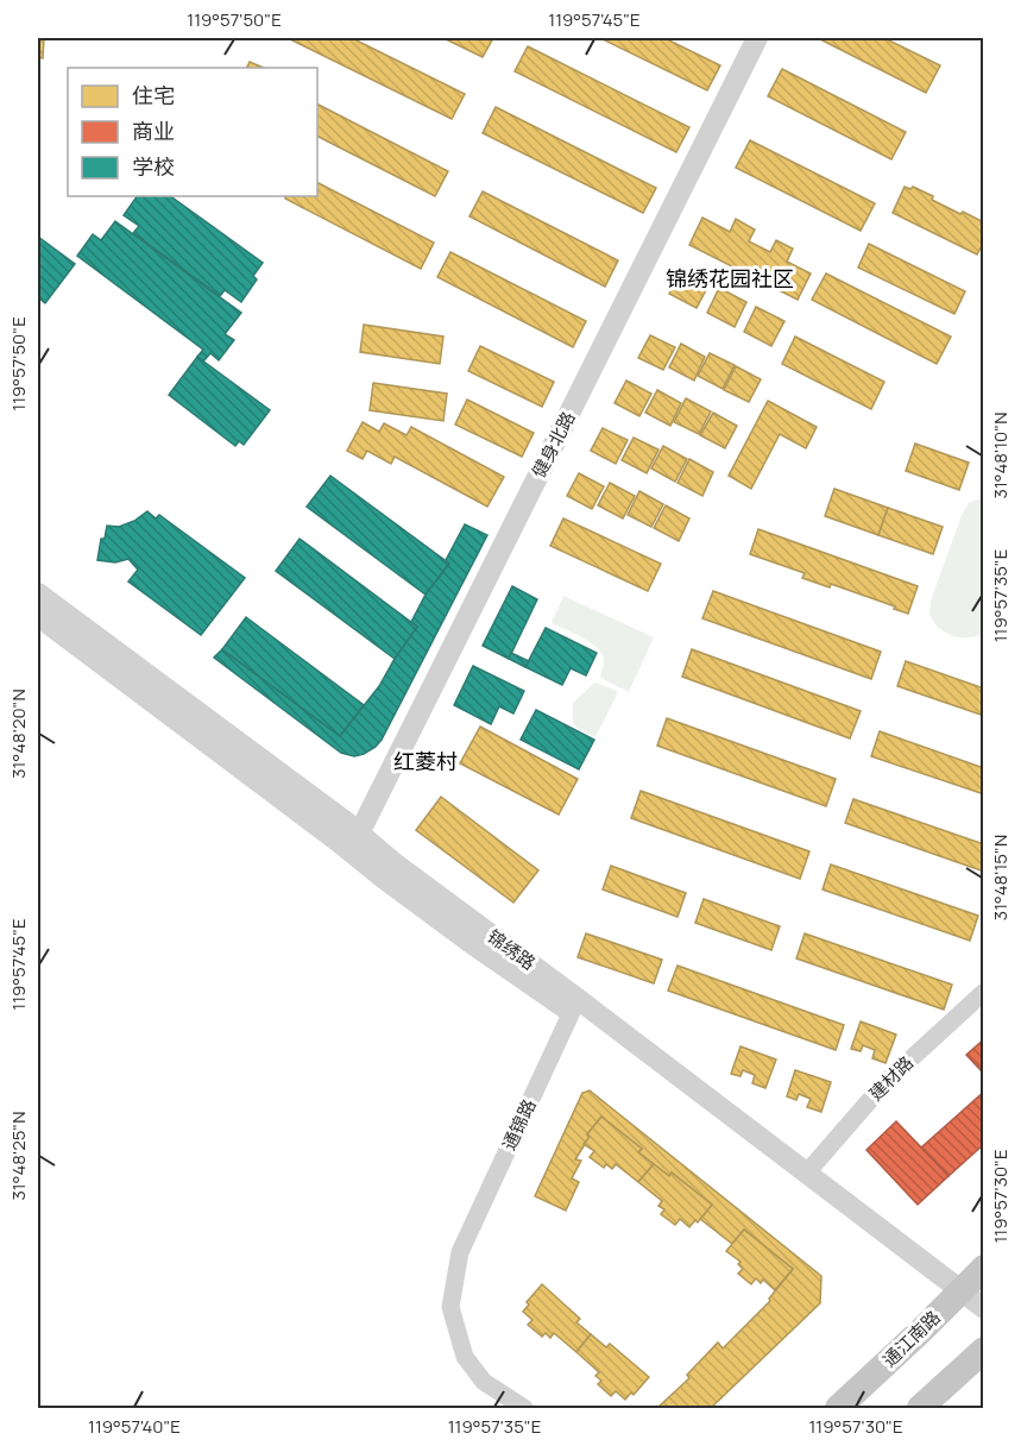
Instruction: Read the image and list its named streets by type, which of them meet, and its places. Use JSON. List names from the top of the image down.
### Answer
{
  "streets": {
    "main road": ["通江南路"],
    "street": [
      "健身北路",
      "锦绣路",
      "建材路",
      "通锦路"
    ]
  },
  "crossings": [
    ["健身北路", "锦绣路"],
    ["锦绣路", "建材路"],
    ["锦绣路", "通锦路"],
    ["锦绣路", "通江南路"]
  ],
  "districts": ["锦绣花园社区", "红菱村"],
  "legend": ["住宅", "商业", "学校"],
  "coordinates": [
    "119°57'50\"E",
    "119°57'45\"E",
    "31°48'10\"N",
    "119°57'35\"E",
    "31°48'20\"N",
    "31°48'15\"N",
    "31°48'25\"N",
    "119°57'30\"E",
    "119°57'40\"E"
  ]
}
